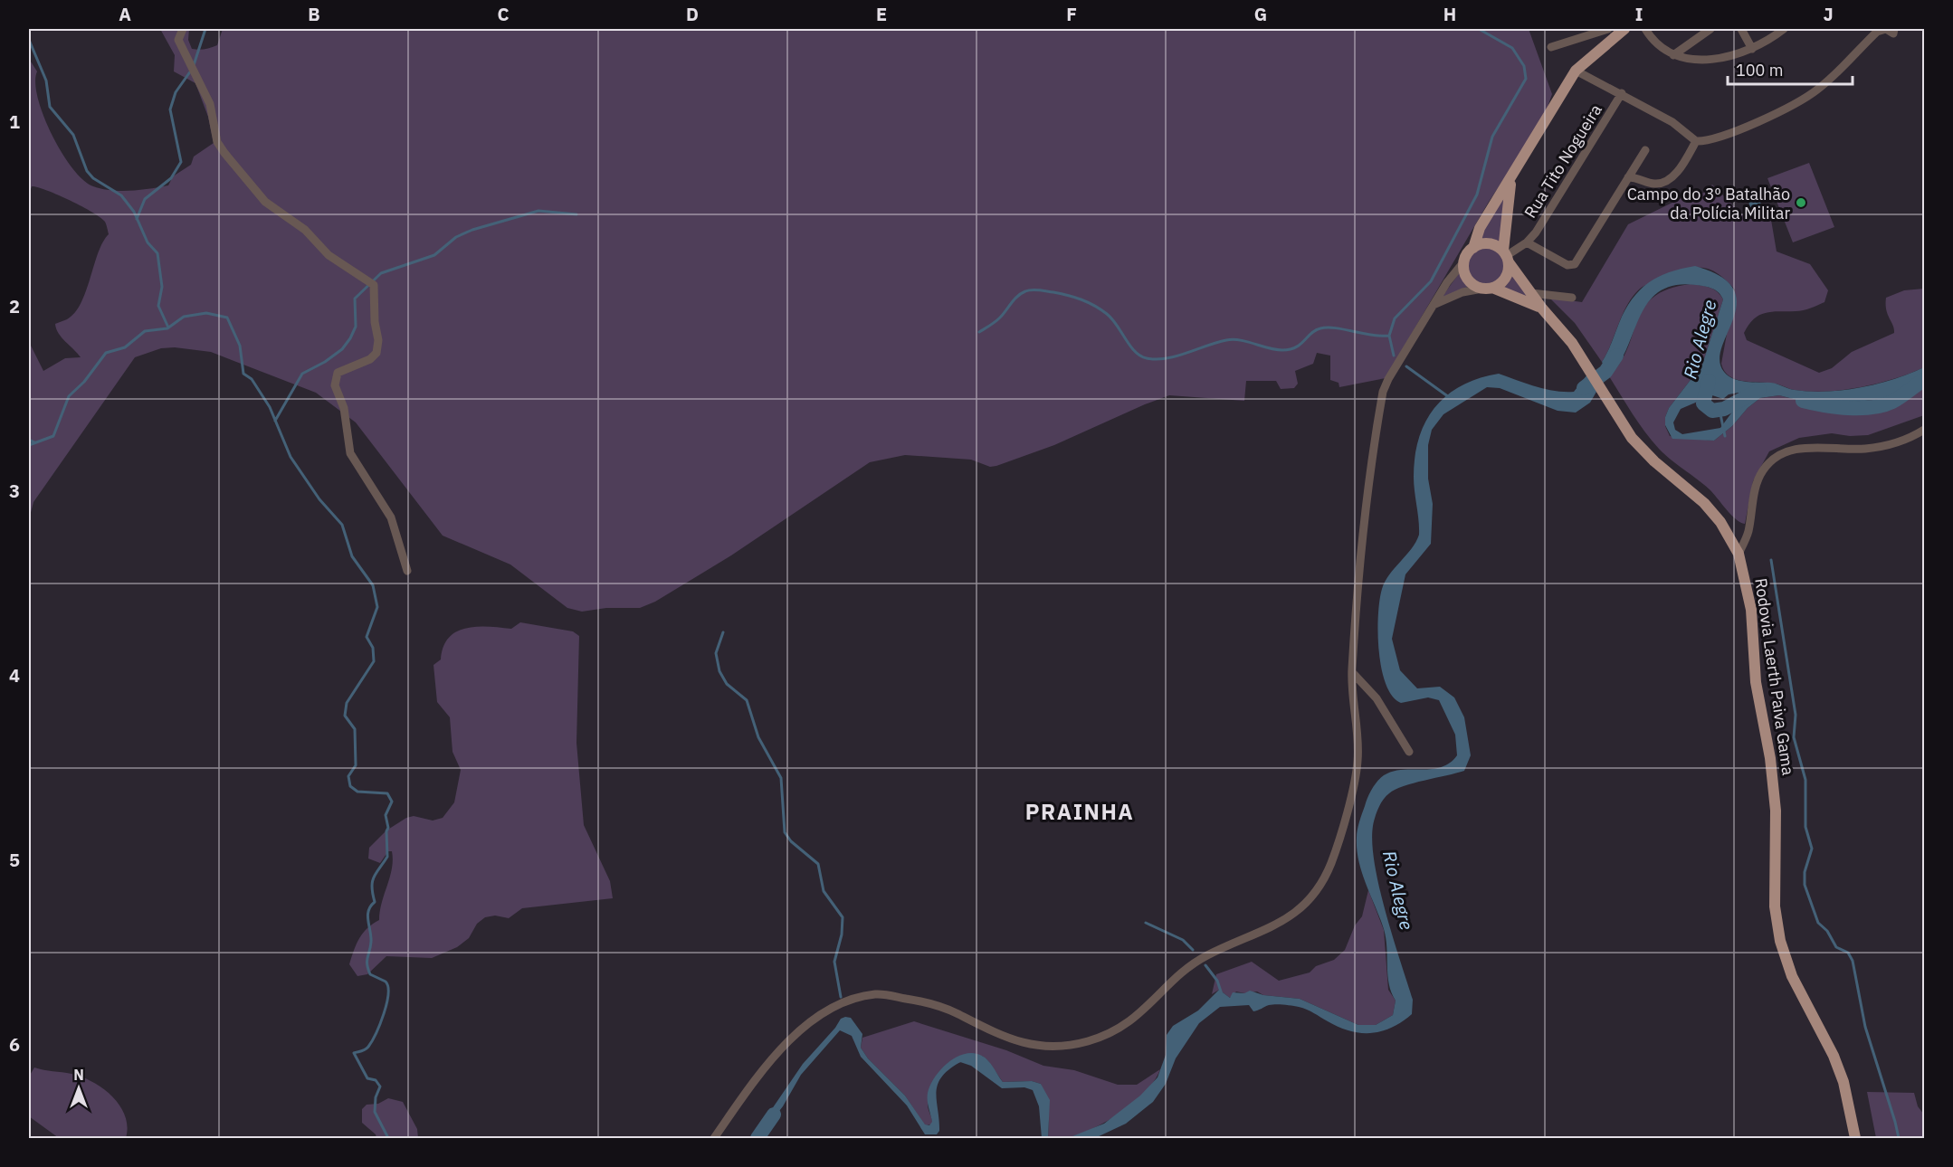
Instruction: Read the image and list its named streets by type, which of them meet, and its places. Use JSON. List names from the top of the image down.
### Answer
{
  "streets": {
    "main road": ["Rodovia Laerth Paiva Gama"],
    "street": ["Rua Tito Nogueira"]
  },
  "crossings": [
    ["Rua Tito Nogueira", "Rodovia Laerth Paiva Gama"]
  ],
  "districts": ["PRAINHA"],
  "water": ["Rio Alegre"],
  "places": ["Campo do 3º Batalhão da Polícia Militar"],
  "scale_bar": "100 m",
  "north": "top",
  "grid": {
    "columns": [
      "A",
      "B",
      "C",
      "D",
      "E",
      "F",
      "G",
      "H",
      "I",
      "J"
    ],
    "rows": [
      "1",
      "2",
      "3",
      "4",
      "5",
      "6"
    ]
  }
}
